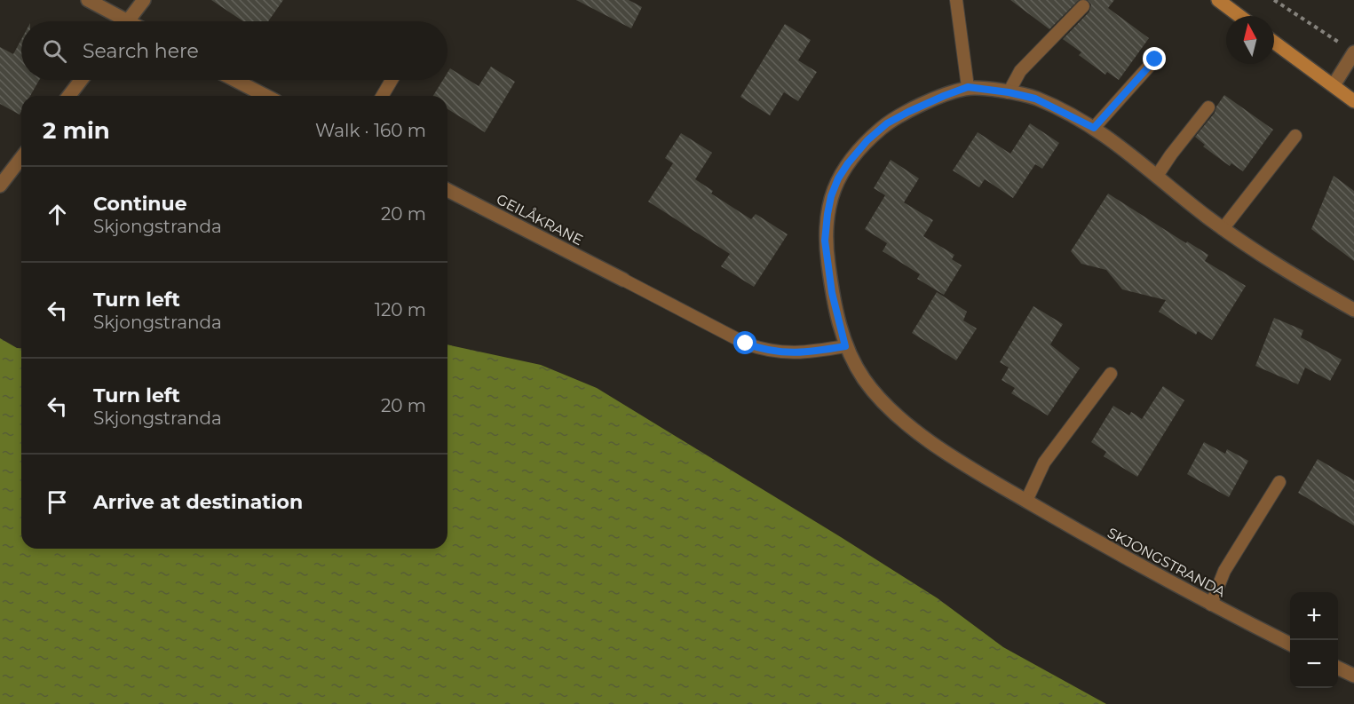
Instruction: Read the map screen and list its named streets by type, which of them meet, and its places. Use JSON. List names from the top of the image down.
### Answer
{
  "streets": {
    "street": ["GEILÅKRANE", "SKJONGSTRANDA"]
  },
  "north": "top",
  "page": {
    "search": "Search here",
    "heading": ["2 min", "Walk · 160 m"],
    "list": [
      ["Continue", "Skjongstranda", "20 m"],
      ["Turn left", "Skjongstranda", "120 m"],
      ["Turn left", "Skjongstranda", "20 m"],
      "Arrive at destination"
    ],
    "map_buttons": ["+", "−"]
  }
}
